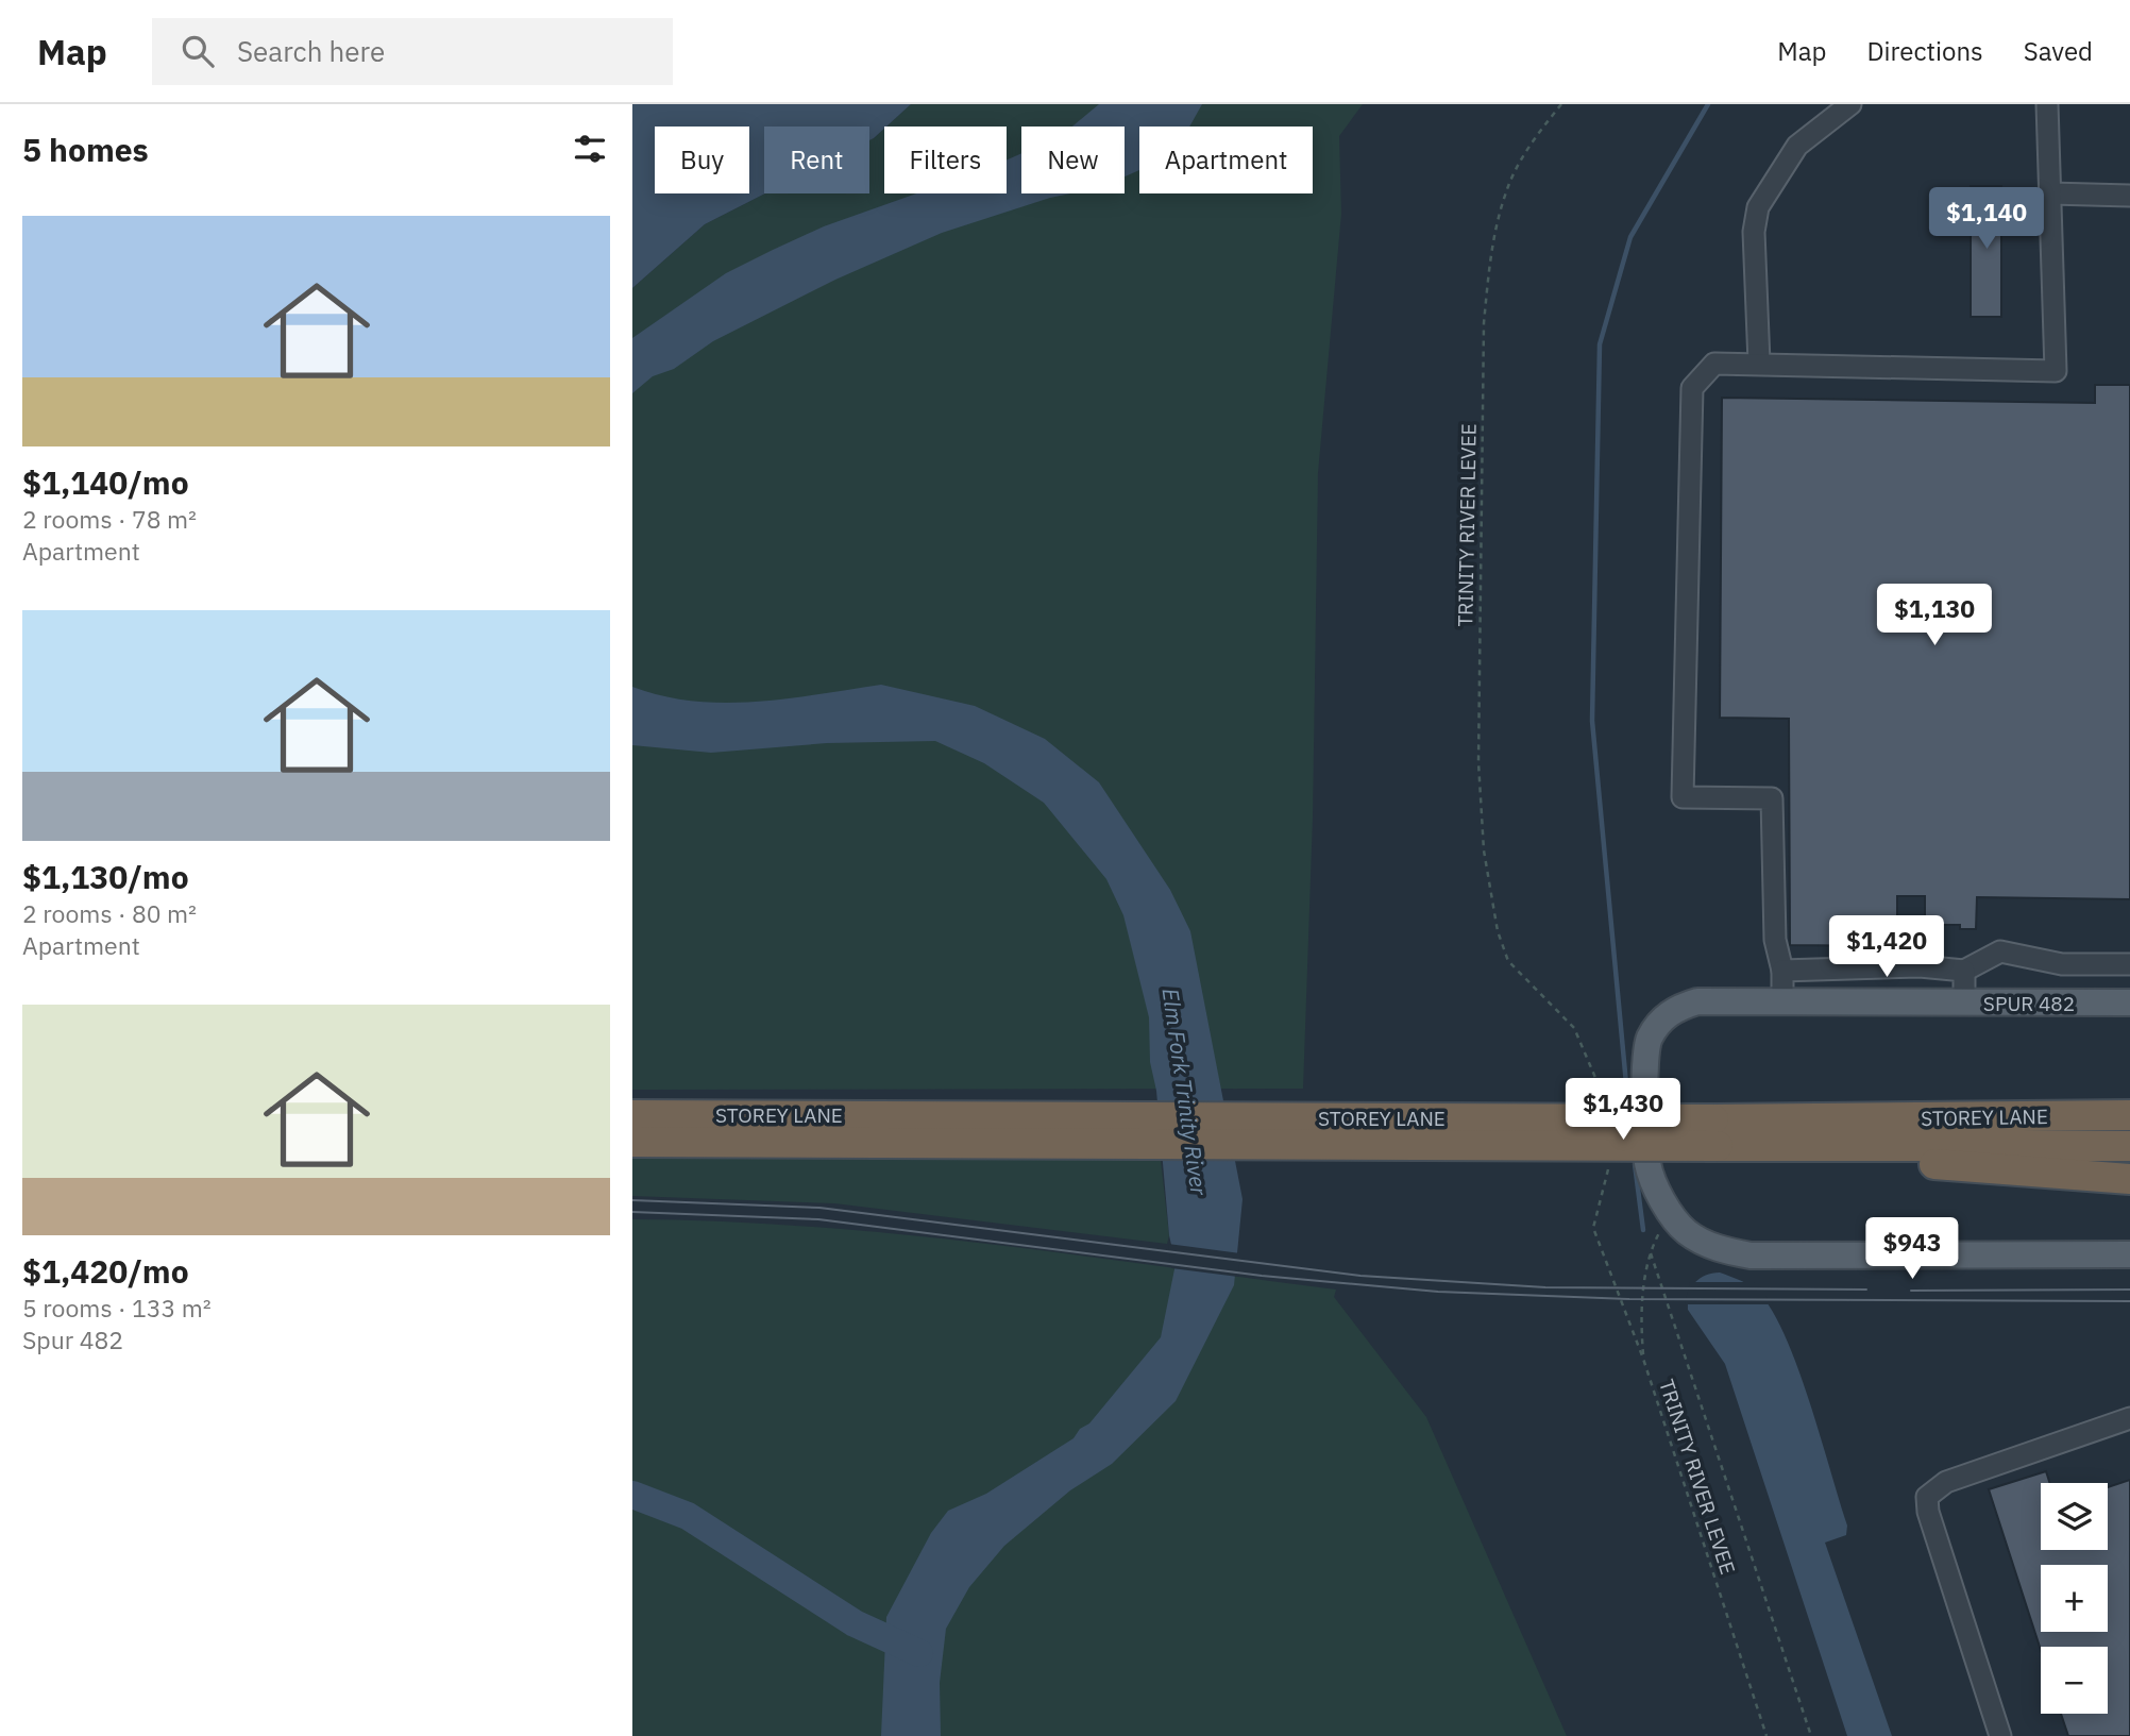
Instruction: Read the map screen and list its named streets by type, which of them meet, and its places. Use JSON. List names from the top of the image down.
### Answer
{
  "streets": {
    "highway": ["STOREY LANE"],
    "main road": ["SPUR 482"],
    "path": ["TRINITY RIVER LEVEE"]
  },
  "water": ["Elm Fork Trinity River"],
  "page": {
    "header": "Map",
    "search": "Search here",
    "nav": ["Map", "Directions", "Saved"],
    "heading": "5 homes",
    "chip": [
      "Buy",
      "Rent",
      "Filters",
      "New",
      "Apartment"
    ],
    "price": [
      "$1,140",
      "$1,130",
      "$1,420",
      "$1,430",
      "$943"
    ],
    "list": [
      {
        "name": "$1,140/mo",
        "note": "2 rooms · 78 m² · Apartment"
      },
      {
        "name": "$1,130/mo",
        "note": "2 rooms · 80 m² · Apartment"
      },
      {
        "name": "$1,420/mo",
        "note": "5 rooms · 133 m² · Spur 482"
      }
    ],
    "map_buttons": ["+", "−"]
  }
}
